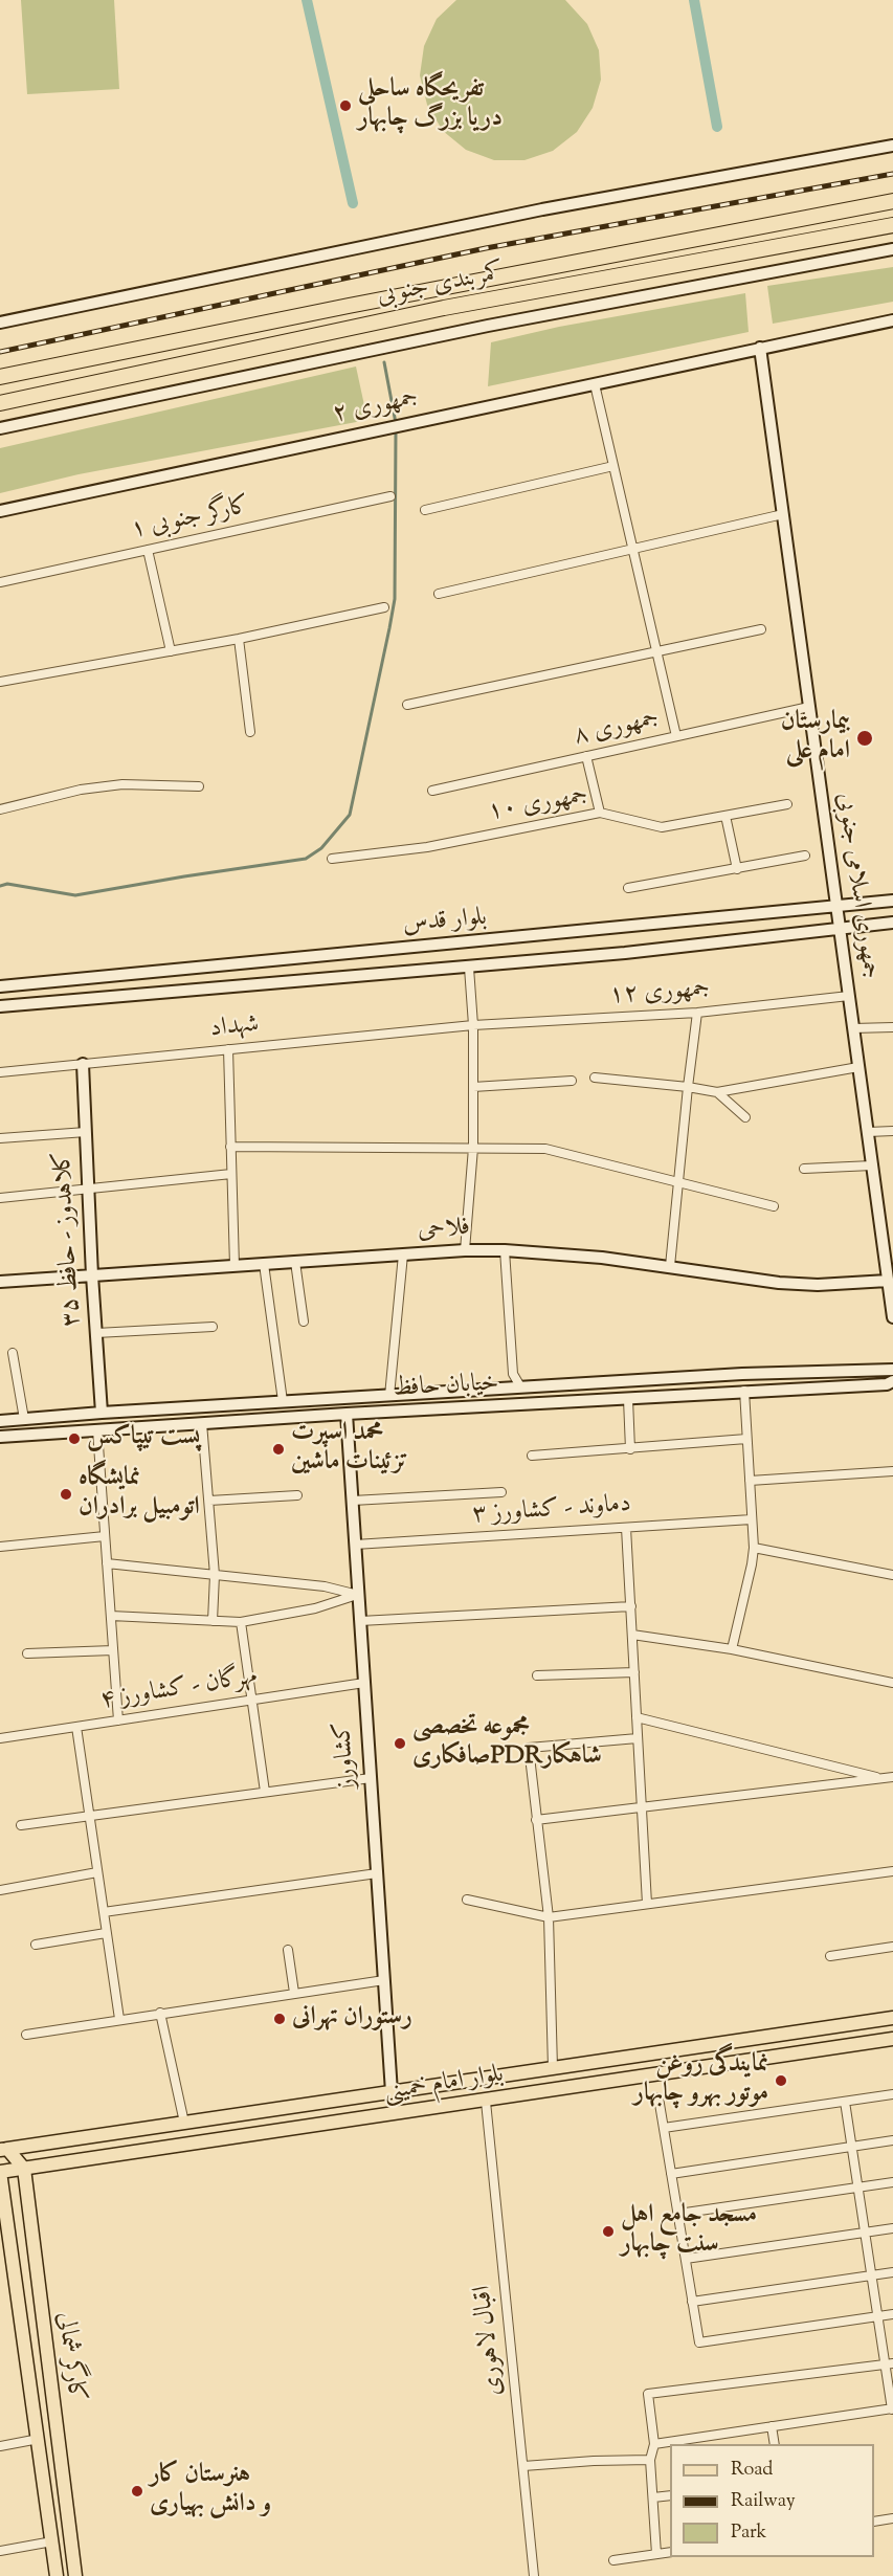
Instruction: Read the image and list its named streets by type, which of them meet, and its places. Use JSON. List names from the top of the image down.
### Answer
{
  "streets": {
    "highway": ["کمربندی جنوبی"],
    "main road": [
      "جمهوری ۲",
      "جمهوری اسلامی جنوبی",
      "بلوار قدس",
      "فلاحی",
      "کلاهدوز - حافظ ۳۵",
      "خیابان حافظ",
      "کشاورز",
      "بلوار امام خمینی",
      "کارگر شمالی"
    ],
    "street": [
      "کارگر جنوبی ۱",
      "جمهوری ۸",
      "جمهوری ۱۰",
      "جمهوری ۱۲",
      "شهداد",
      "دماوند - کشاورز ۳",
      "مهرگان - کشاورز ۴",
      "اقبال لاهوری"
    ]
  },
  "crossings": [
    ["جمهوری ۲", "جمهوری اسلامی جنوبی"],
    ["جمهوری ۸", "جمهوری اسلامی جنوبی"],
    ["جمهوری اسلامی جنوبی", "بلوار قدس"],
    ["جمهوری اسلامی جنوبی", "جمهوری ۱۲"],
    ["جمهوری اسلامی جنوبی", "فلاحی"],
    ["جمهوری ۱۲", "شهداد"],
    ["شهداد", "کلاهدوز - حافظ ۳۵"],
    ["فلاحی", "کلاهدوز - حافظ ۳۵"],
    ["کلاهدوز - حافظ ۳۵", "خیابان حافظ"],
    ["خیابان حافظ", "کشاورز"],
    ["دماوند - کشاورز ۳", "کشاورز"],
    ["مهرگان - کشاورز ۴", "کشاورز"],
    ["کشاورز", "بلوار امام خمینی"],
    ["بلوار امام خمینی", "اقبال لاهوری"],
    ["بلوار امام خمینی", "کارگر شمالی"]
  ],
  "places": [
    "تفریحگاه ساحلی دریا بزرگ چابهار",
    "بیمارستان امام علی",
    "پست تیپاکس",
    "محمد اسپرت تزئینات ماشین",
    "نمایشگاه اتومبیل برادران",
    "مجموعه تخصصی صافکاریPDRشاهکار",
    "رستوران تهرانی",
    "نمایندگی روغن موتور بهرو چابهار",
    "مسجد جامع اهل سنت چابهار",
    "هنرستان کار و دانش بهیاری"
  ],
  "legend": ["Road", "Railway", "Park"]
}
